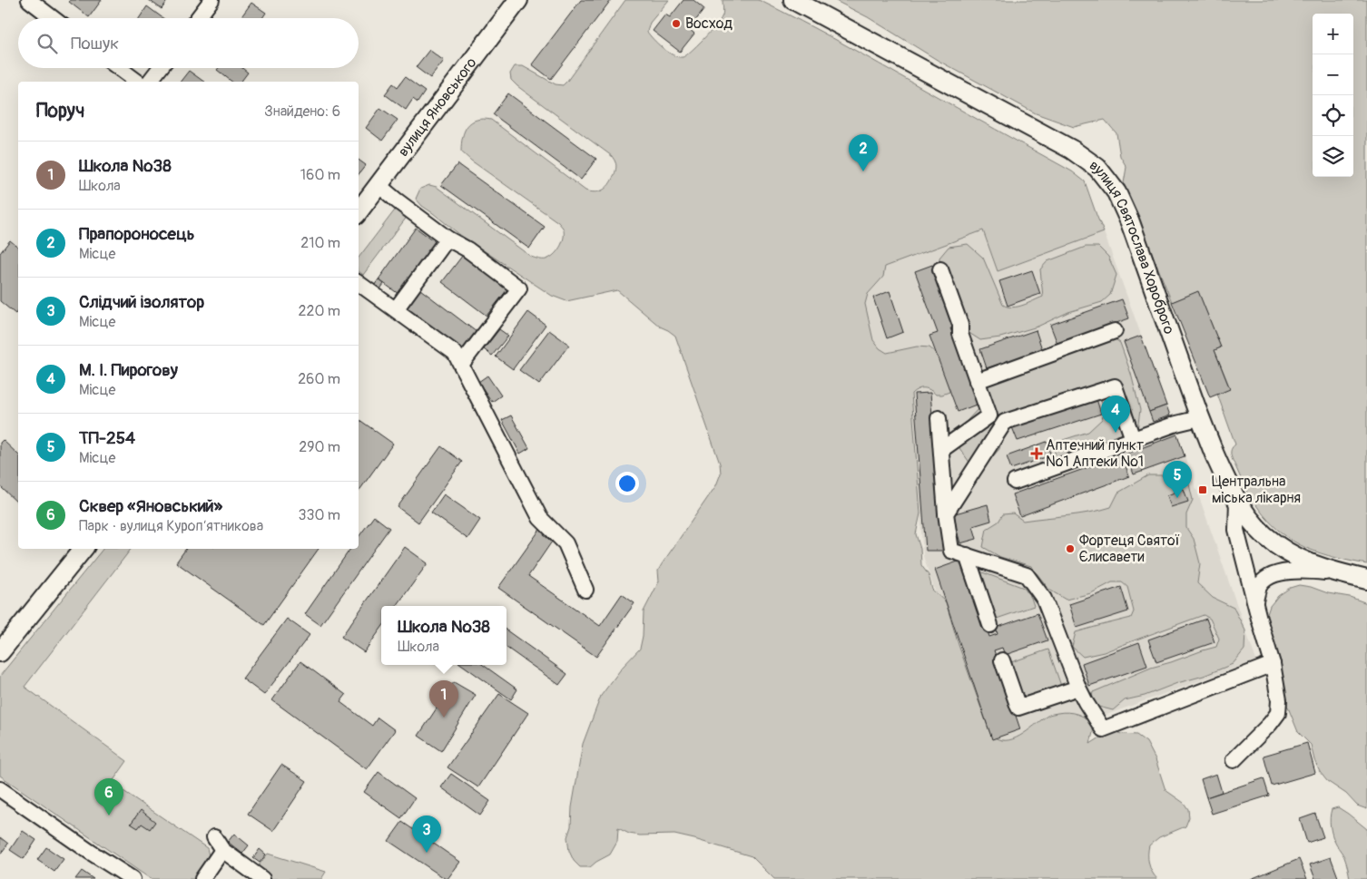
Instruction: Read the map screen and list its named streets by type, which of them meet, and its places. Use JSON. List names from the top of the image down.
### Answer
{
  "streets": {
    "main road": ["вулиця Яновського", "вулиця Святослава Хороброго"]
  },
  "places": {
    "other": ["Восход", "Фортеця Святої Єлисавети"],
    "health": ["Аптечний пункт №1 Аптеки №1"],
    "transit": ["Центральна міська лікарня"]
  },
  "page": {
    "map_buttons": ["+", "−"],
    "search": "Пошук",
    "heading": ["Поруч", "Знайдено: 6"],
    "pins": [
      "2",
      "4",
      "5",
      "1",
      "6",
      "3"
    ],
    "list": [
      {
        "mark": "1",
        "name": "Школа №38",
        "note": "Школа",
        "value": "160 m"
      },
      {
        "mark": "2",
        "name": "Прапороносець",
        "note": "Місце",
        "value": "210 m"
      },
      {
        "mark": "3",
        "name": "Слідчий ізолятор",
        "note": "Місце",
        "value": "220 m"
      },
      {
        "mark": "4",
        "name": "М. І. Пирогову",
        "note": "Місце",
        "value": "260 m"
      },
      {
        "mark": "5",
        "name": "ТП-254",
        "note": "Місце",
        "value": "290 m"
      },
      {
        "mark": "6",
        "name": "Сквер «Яновський»",
        "note": "Парк · вулиця Куропʼятникова",
        "value": "330 m"
      }
    ],
    "popup": ["Школа №38", "Школа"]
  }
}
